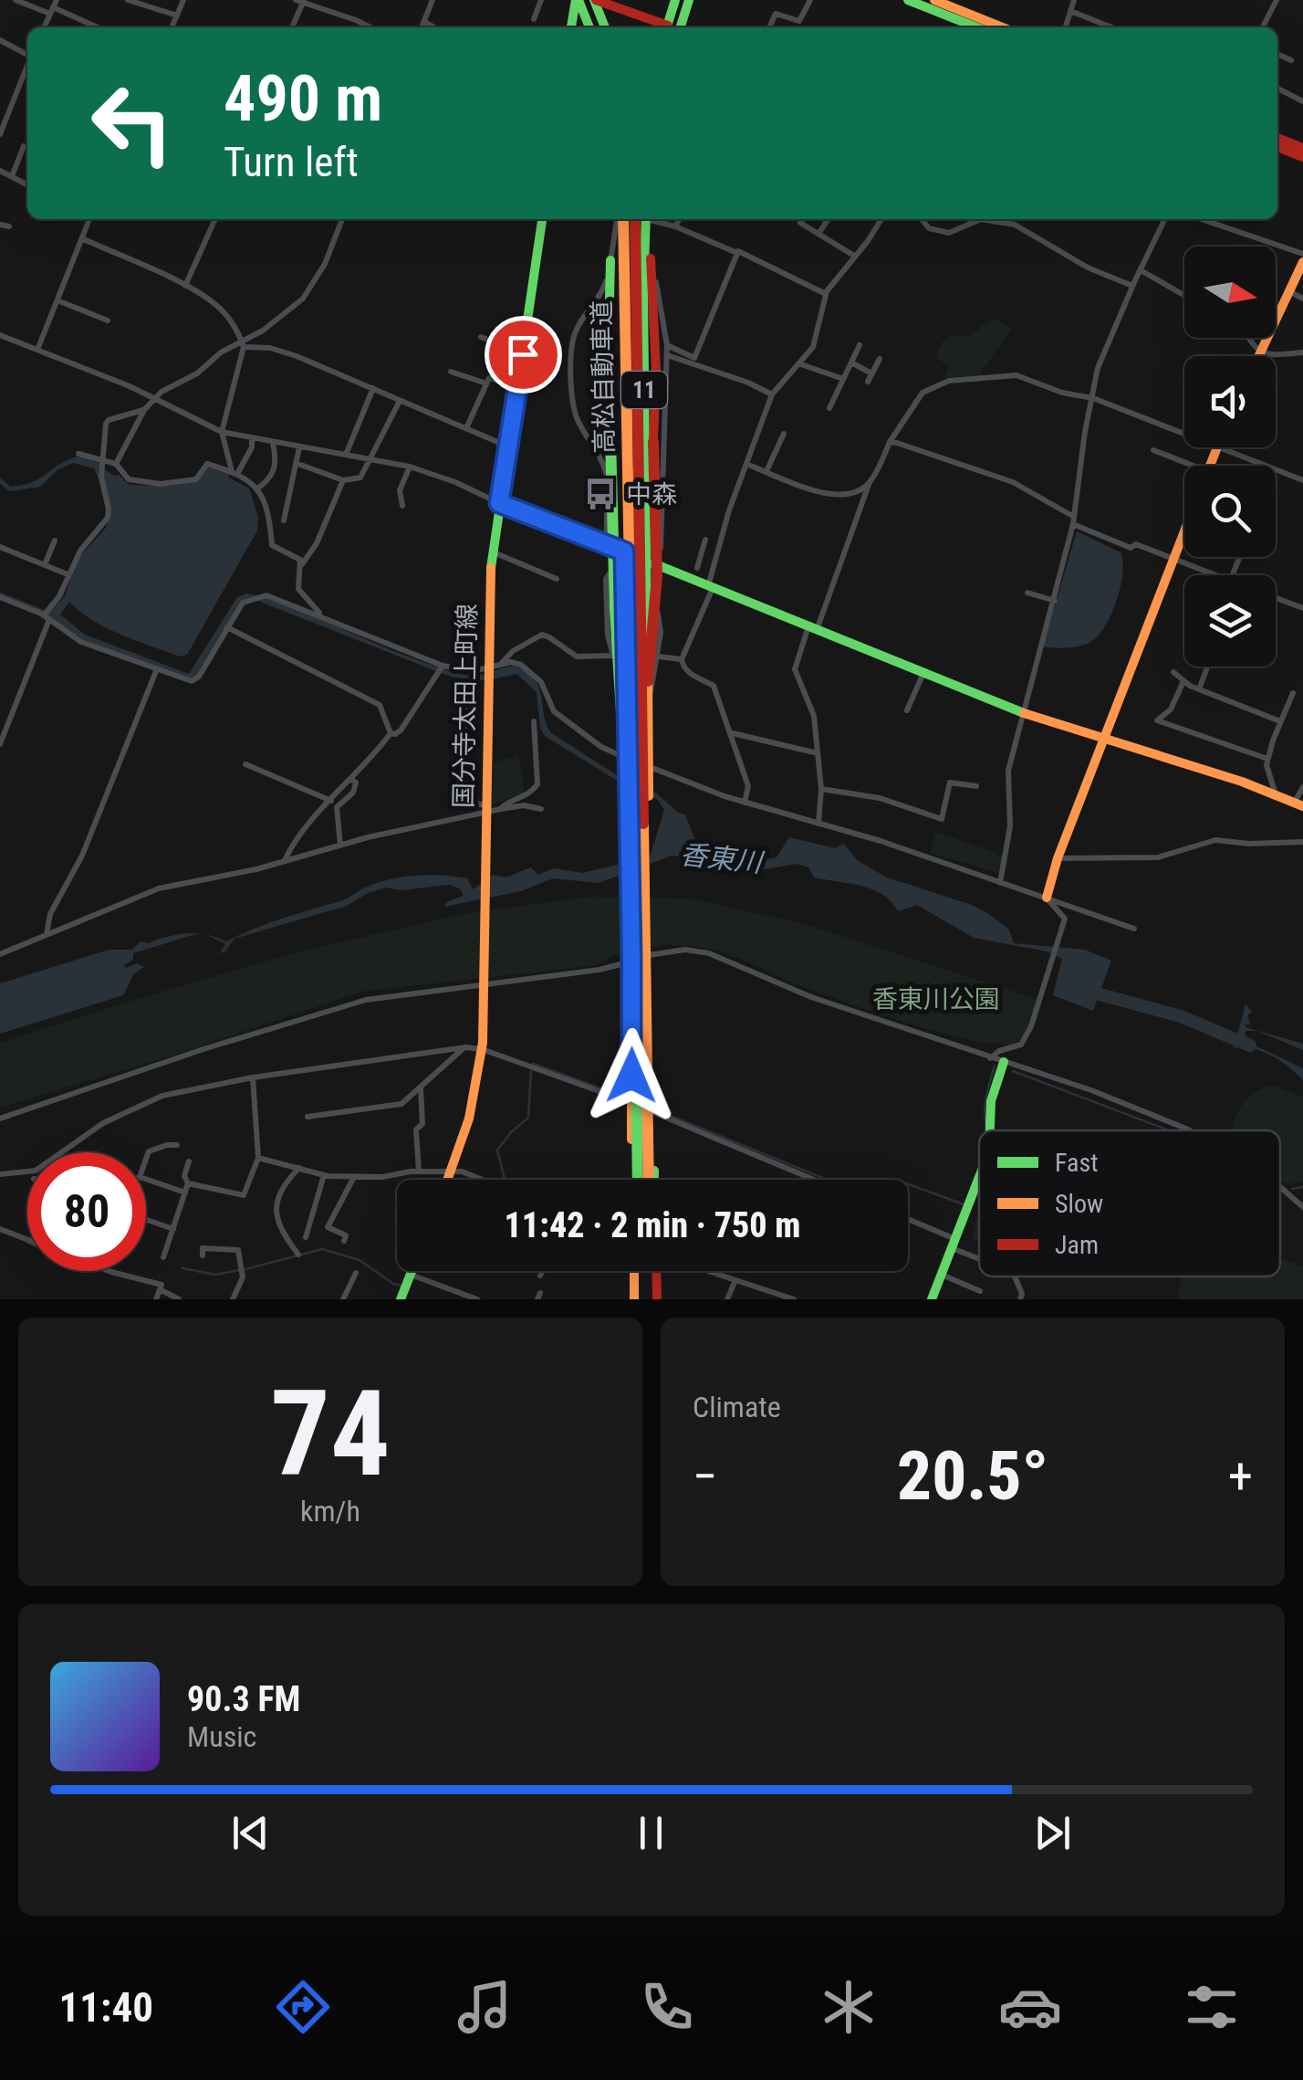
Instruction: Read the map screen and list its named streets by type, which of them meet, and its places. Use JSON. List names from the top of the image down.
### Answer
{
  "streets": {
    "main road": ["高松自動車道", "11", "国分寺太田上町線"]
  },
  "water": ["香東川"],
  "parks": ["香東川公園"],
  "places": {
    "bus stop": ["中森"]
  },
  "legend": ["Fast", "Slow", "Jam"],
  "north": "right",
  "page": {
    "turn": ["490 m", "Turn left"],
    "limit": "80",
    "trip": "11:42 · 2 min · 750 m",
    "tile": [
      ["74", "km/h"],
      "Climate"
    ],
    "heat": ["−", "20.5°", "+"],
    "song": ["90.3 FM", "Music"],
    "tabs": "11:40"
  }
}
